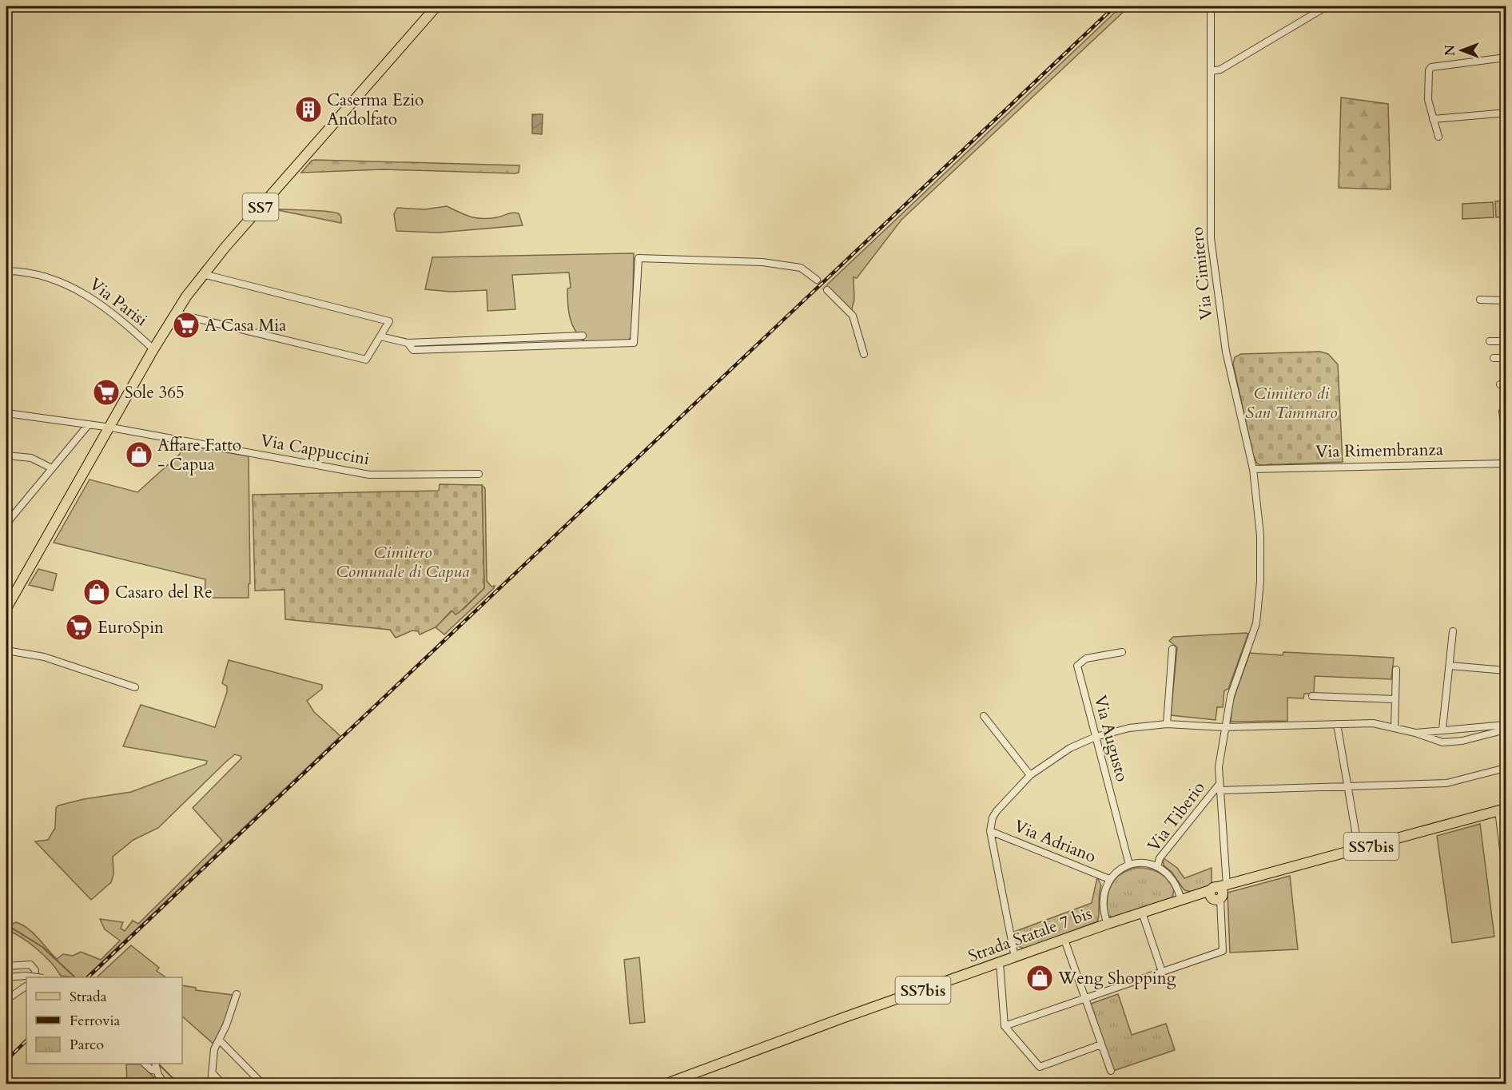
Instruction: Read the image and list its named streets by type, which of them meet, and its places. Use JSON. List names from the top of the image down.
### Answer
{
  "streets": {
    "main road": ["SS7", "SS7bis", "Strada Statale 7 bis"],
    "street": [
      "Via Cimitero",
      "Via Parisi",
      "Via Cappuccini",
      "Via Rimembranza",
      "Via Augusto",
      "Via Tiberio",
      "Via Adriano"
    ]
  },
  "crossings": [
    ["SS7", "Via Parisi"],
    ["SS7", "Via Cappuccini"],
    ["Via Cimitero", "Via Rimembranza"],
    ["Via Cimitero", "Via Tiberio"],
    ["Via Cimitero", "SS7bis"],
    ["SS7bis", "Strada Statale 7 bis"]
  ],
  "parks": ["Cimitero di San Tammaro", "Cimitero Comunale di Capua"],
  "places": {
    "building": ["Caserma Ezio Andolfato"],
    "supermarket": ["A Casa Mia", "Sole 365", "EuroSpin"],
    "shop": ["Affare Fatto - Capua", "Casaro del Re", "Weng Shopping"]
  },
  "legend": ["Strada", "Ferrovia", "Parco"],
  "north": "left"
}
